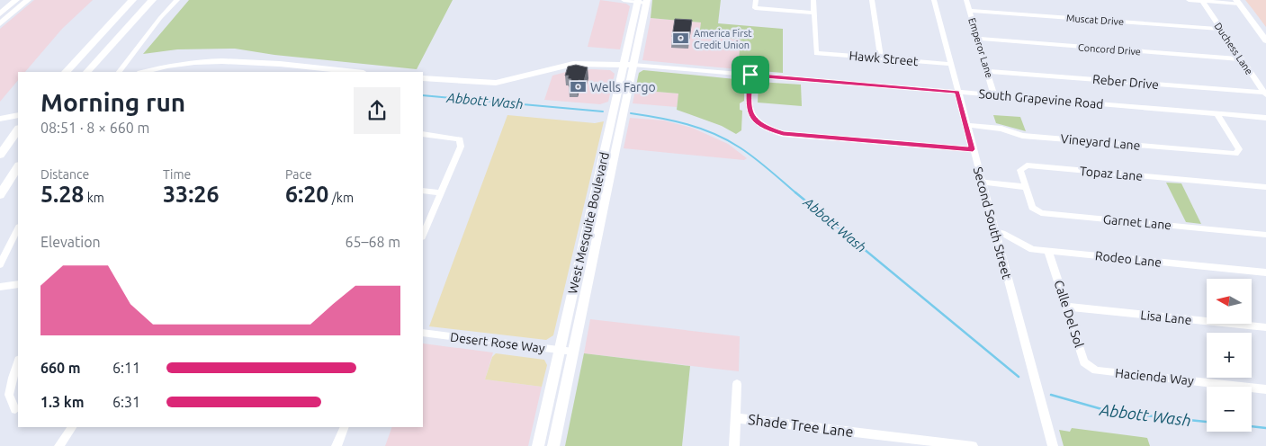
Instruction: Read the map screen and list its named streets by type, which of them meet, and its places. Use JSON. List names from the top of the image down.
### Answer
{
  "streets": {
    "main road": ["West Mesquite Boulevard"],
    "street": [
      "Muscat Drive",
      "Emperor Lane",
      "Duchess Lane",
      "Concord Drive",
      "Hawk Street",
      "Reber Drive",
      "South Grapevine Road",
      "Vineyard Lane",
      "Topaz Lane",
      "Garnet Lane",
      "Second South Street",
      "Rodeo Lane",
      "Calle Del Sol",
      "Lisa Lane",
      "Desert Rose Way",
      "Hacienda Way",
      "Shade Tree Lane"
    ]
  },
  "crossings": [
    ["Muscat Drive", "Emperor Lane"],
    ["Muscat Drive", "Duchess Lane"],
    ["Emperor Lane", "Concord Drive"],
    ["Emperor Lane", "Reber Drive"],
    ["Emperor Lane", "South Grapevine Road"],
    ["Duchess Lane", "Concord Drive"],
    ["Duchess Lane", "Reber Drive"],
    ["Hawk Street", "Second South Street"],
    ["South Grapevine Road", "Vineyard Lane"],
    ["South Grapevine Road", "West Mesquite Boulevard"],
    ["South Grapevine Road", "Second South Street"],
    ["Vineyard Lane", "Second South Street"],
    ["Topaz Lane", "Garnet Lane"],
    ["West Mesquite Boulevard", "Desert Rose Way"],
    ["Second South Street", "Rodeo Lane"],
    ["Rodeo Lane", "Calle Del Sol"],
    ["Calle Del Sol", "Lisa Lane"],
    ["Calle Del Sol", "Hacienda Way"]
  ],
  "water": ["Abbott Wash"],
  "places": {
    "bank": ["America First Credit Union", "Wells Fargo"]
  },
  "north": "left",
  "page": {
    "heading": ["Morning run", "08:51 · 8 × 660 m"],
    "stats": [
      ["Distance", "5.28 km"],
      ["Time", "33:26"],
      ["Pace", "6:20 /km"]
    ],
    "chart": ["Elevation", "65–68 m"],
    "map_buttons": ["+", "−"],
    "list": [
      {
        "name": "660 m",
        "note": "6:11"
      },
      {
        "name": "1.3 km",
        "note": "6:31"
      }
    ]
  }
}
